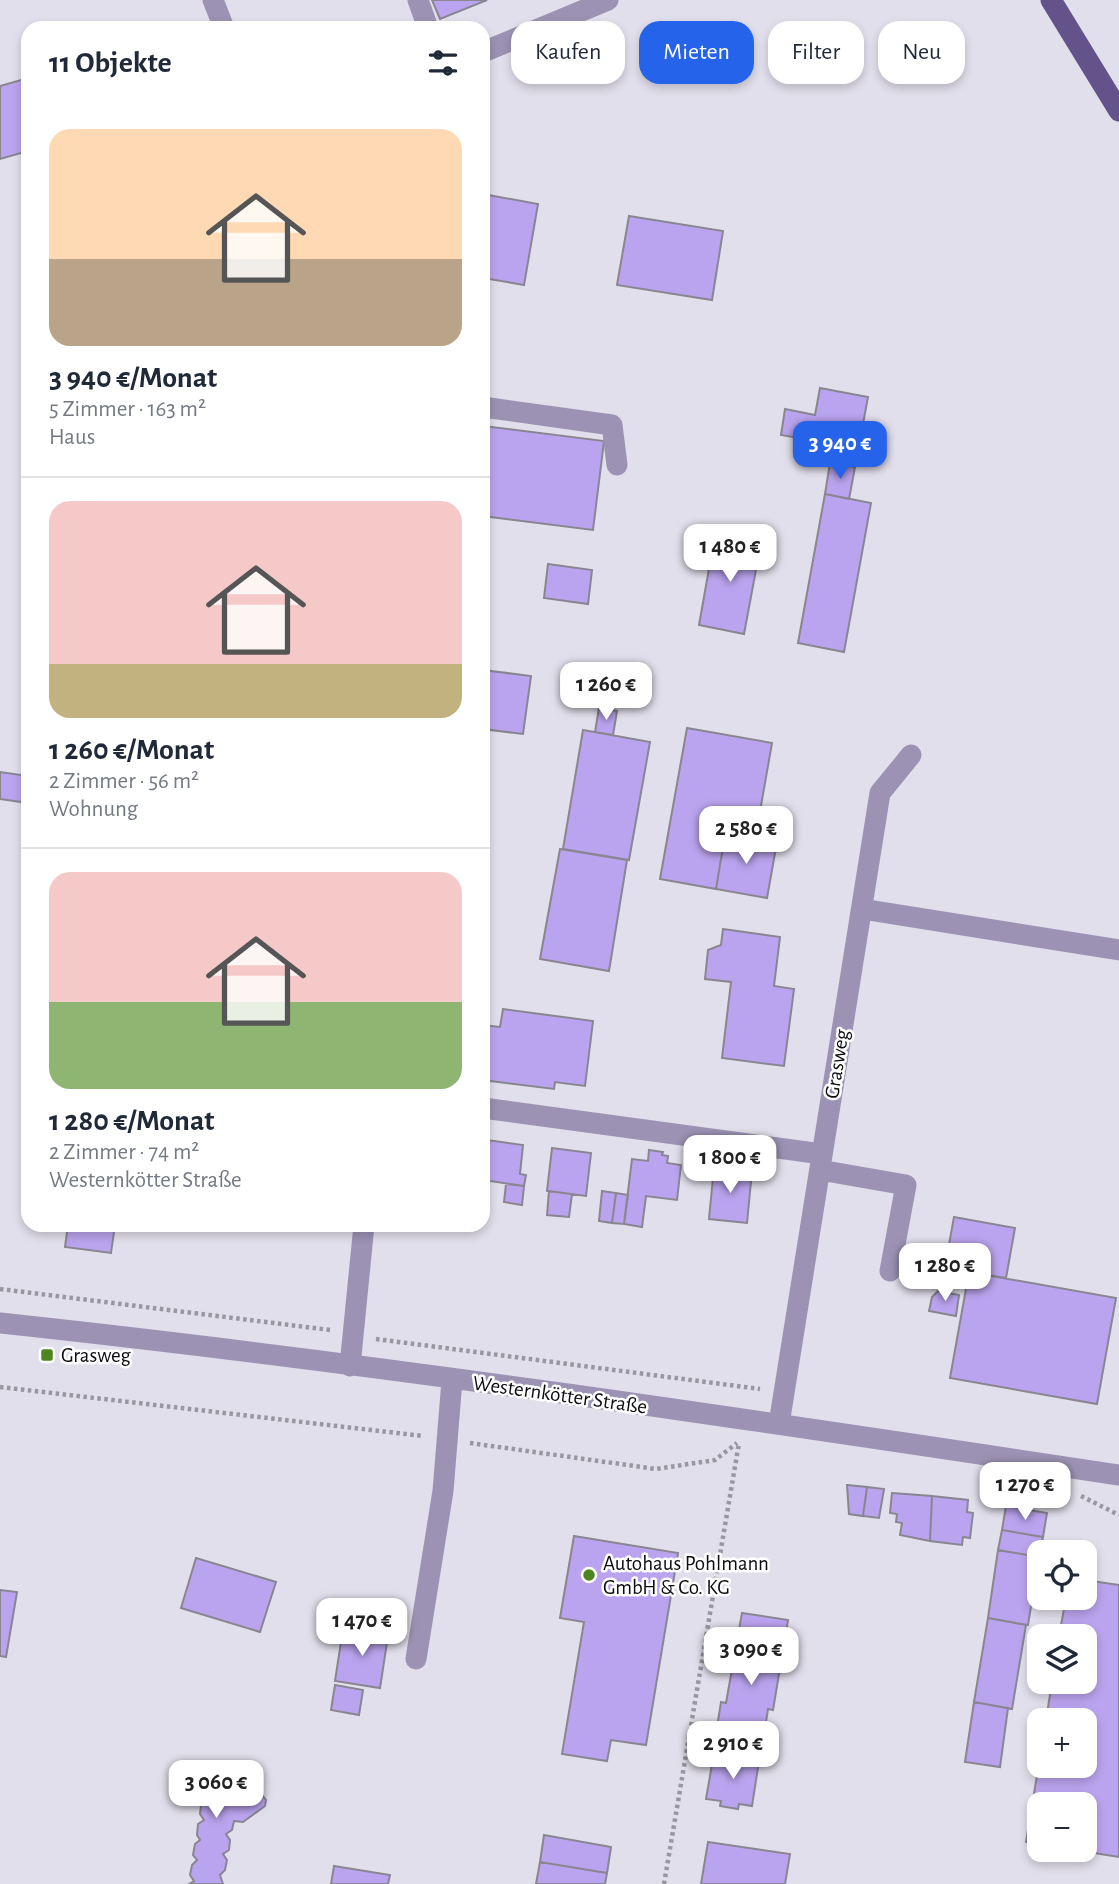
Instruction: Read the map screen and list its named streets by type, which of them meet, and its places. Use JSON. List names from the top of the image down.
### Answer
{
  "streets": {
    "street": ["Grasweg", "Westernkötter Straße"]
  },
  "crossings": [
    ["Grasweg", "Westernkötter Straße"]
  ],
  "places": {
    "transit": ["Grasweg"],
    "other": ["Autohaus Pohlmann GmbH & Co. KG"]
  },
  "page": {
    "chip": [
      "Kaufen",
      "Mieten",
      "Filter",
      "Neu"
    ],
    "heading": "11 Objekte",
    "list": [
      {
        "name": "3 940 €/Monat",
        "note": "5 Zimmer · 163 m² · Haus"
      },
      {
        "name": "1 260 €/Monat",
        "note": "2 Zimmer · 56 m² · Wohnung"
      },
      {
        "name": "1 280 €/Monat",
        "note": "2 Zimmer · 74 m² · Westernkötter Straße"
      }
    ],
    "price": [
      "3 940 €",
      "1 480 €",
      "1 260 €",
      "2 580 €",
      "1 800 €",
      "1 280 €",
      "1 270 €",
      "1 470 €",
      "3 090 €",
      "2 910 €",
      "3 060 €"
    ],
    "map_buttons": ["+", "−"]
  }
}
